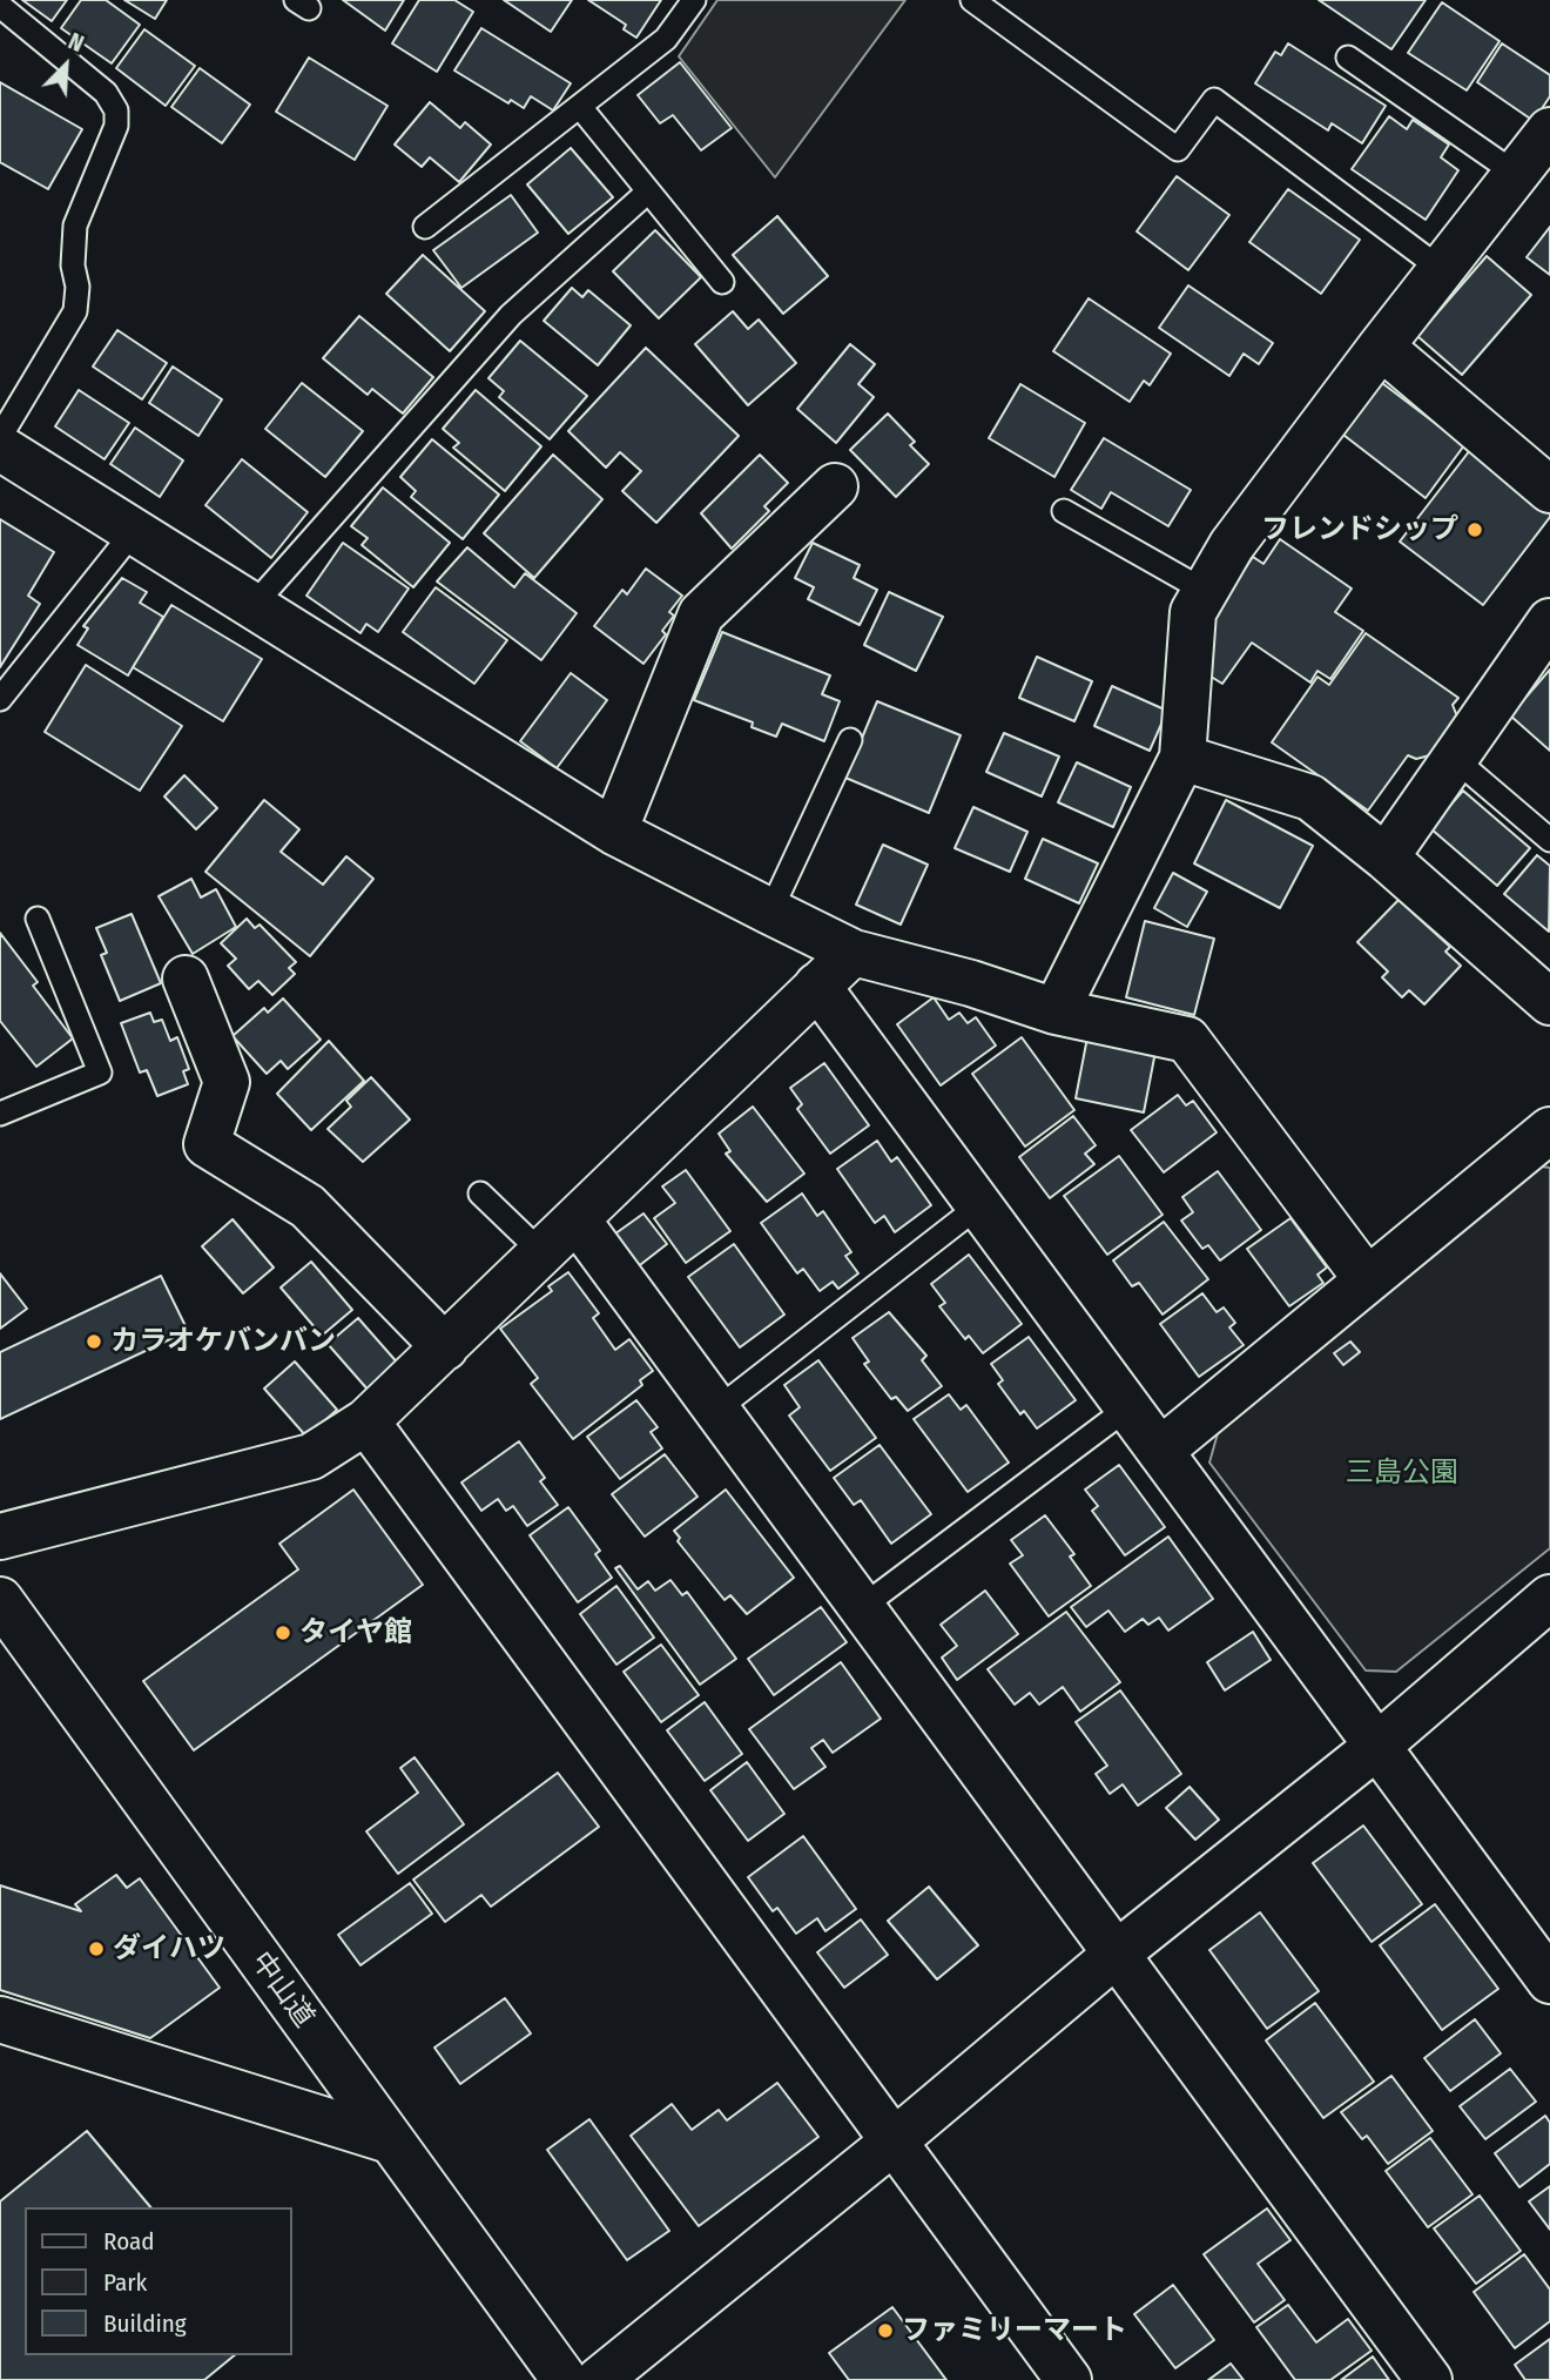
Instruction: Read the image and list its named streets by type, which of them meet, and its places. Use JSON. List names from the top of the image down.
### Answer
{
  "streets": {
    "main road": ["中山道"]
  },
  "parks": ["三島公園"],
  "places": [
    "フレンドシップ",
    "カラオケバンバン",
    "タイヤ館",
    "ダイハツ",
    "ファミリーマート"
  ],
  "legend": ["Road", "Park", "Building"],
  "north": "top right"
}
